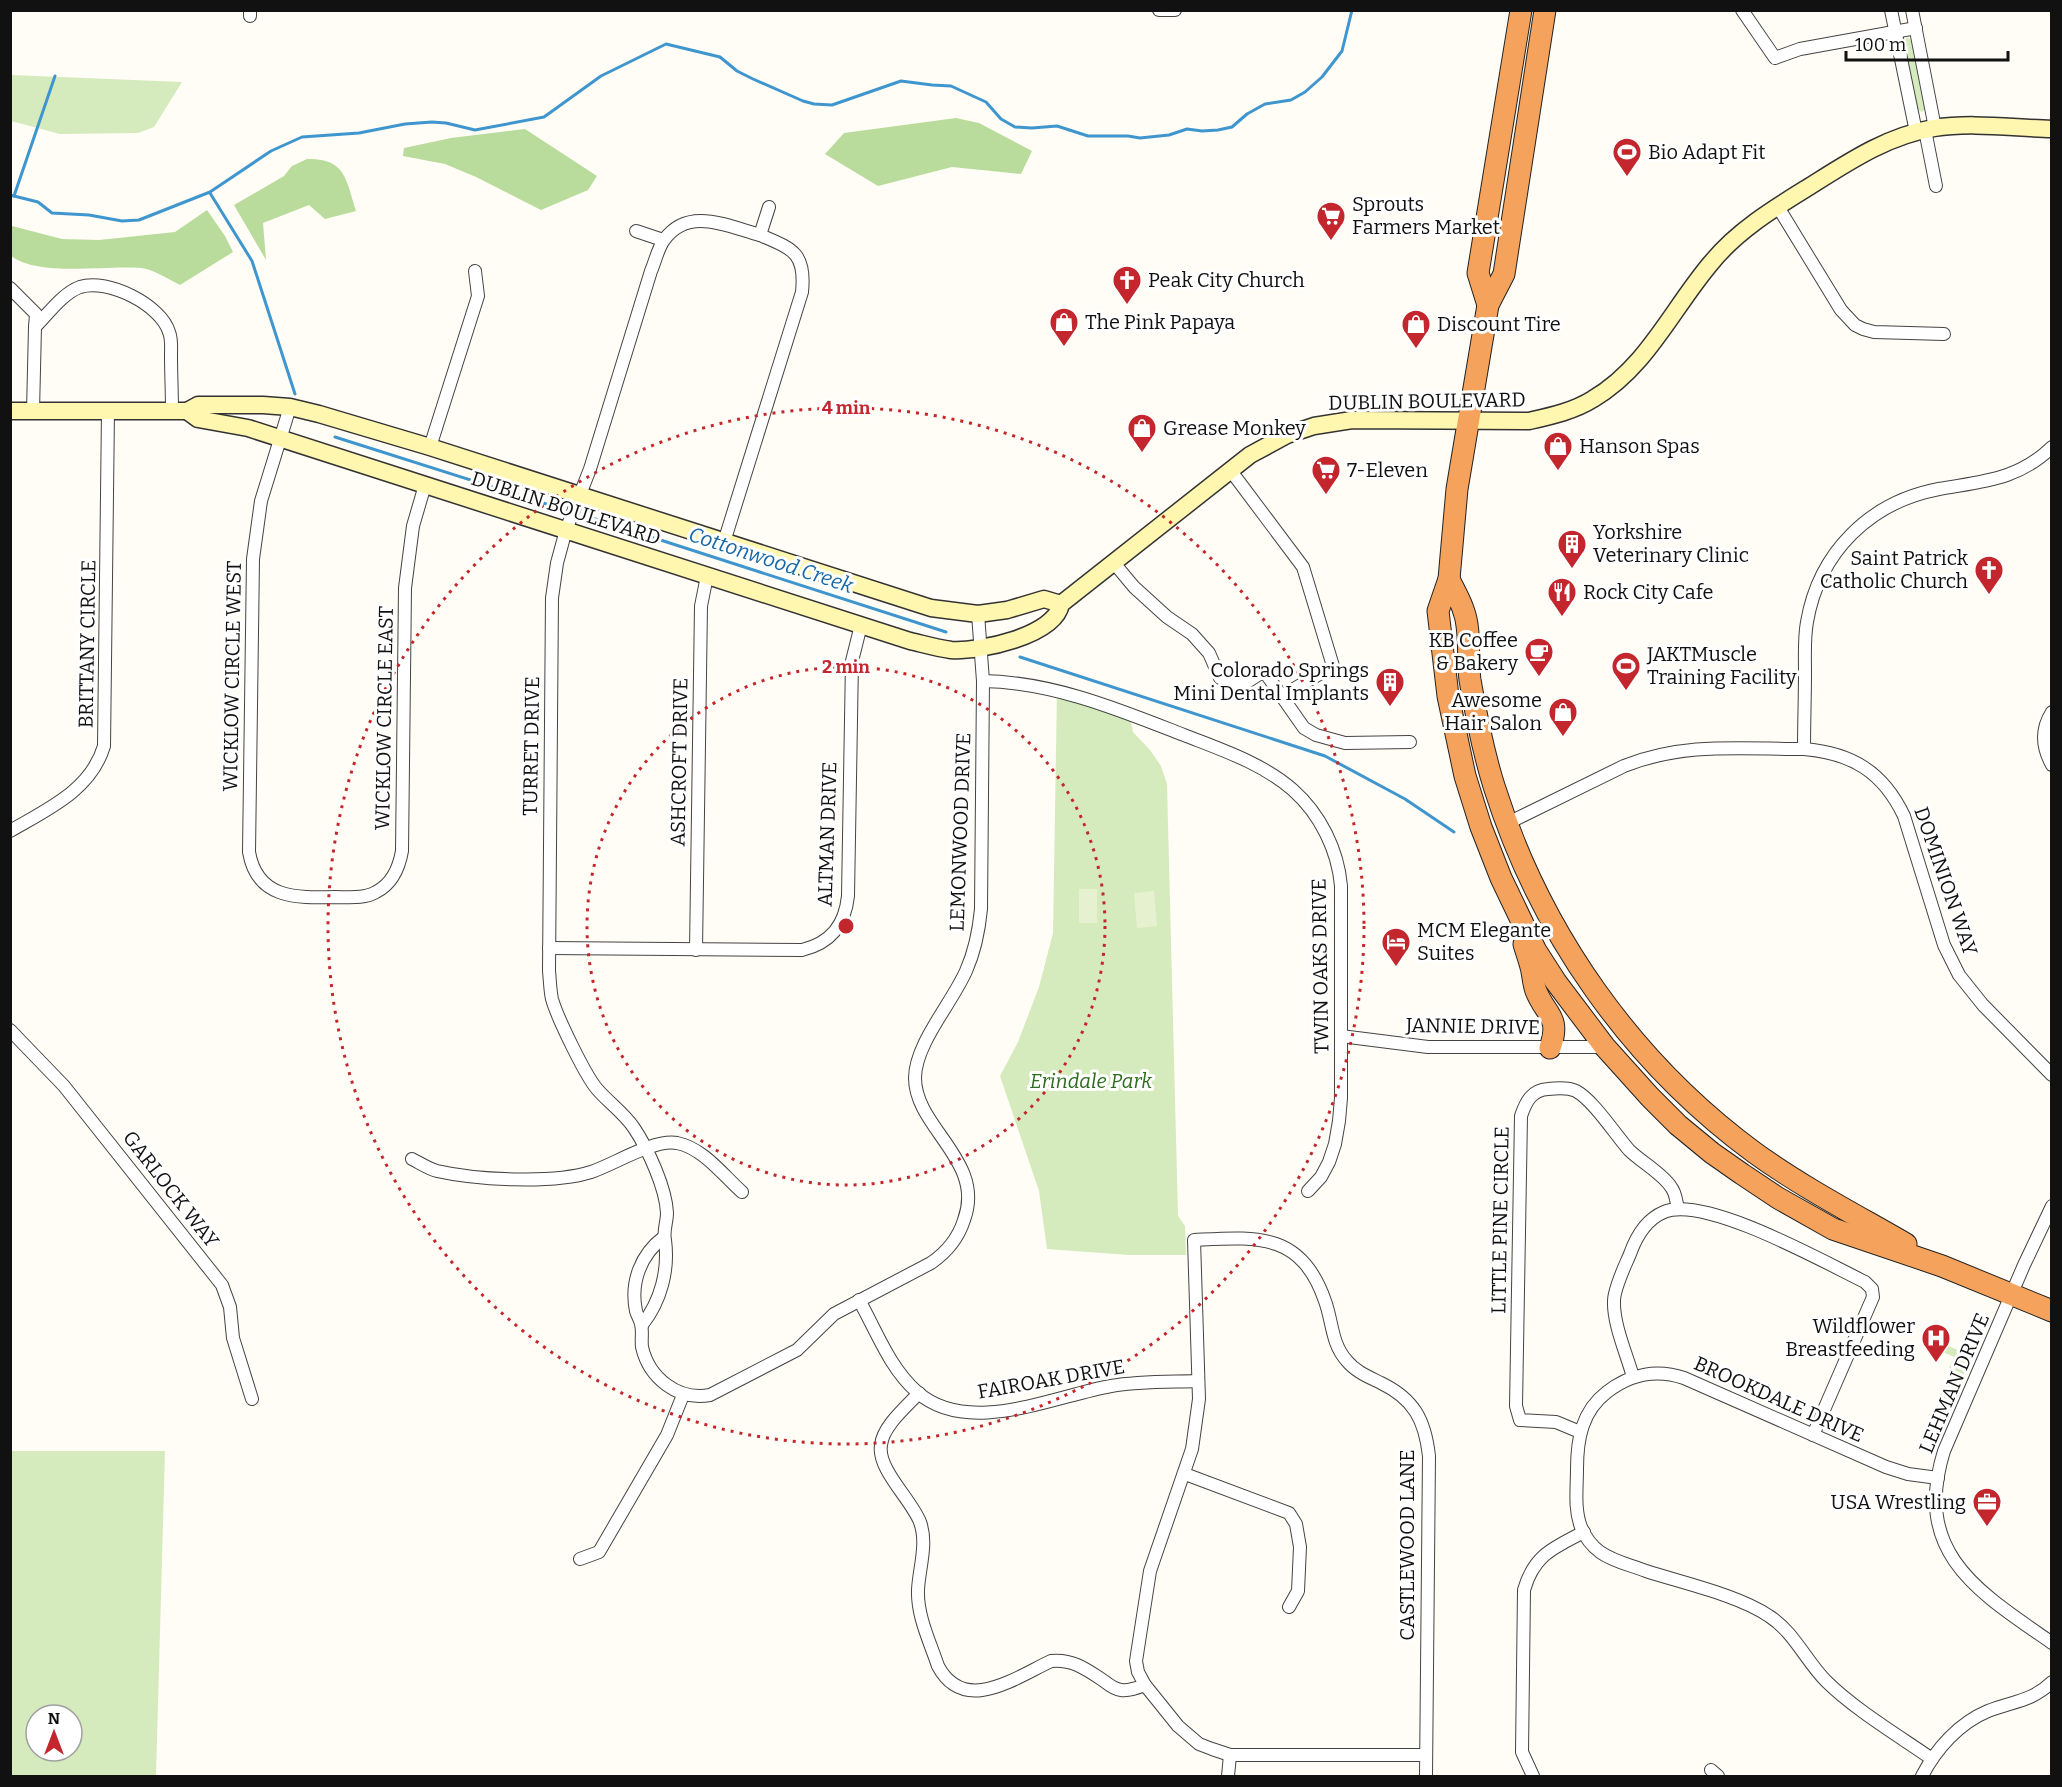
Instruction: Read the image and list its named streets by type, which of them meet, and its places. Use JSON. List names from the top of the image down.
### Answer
{
  "streets": {
    "main road": ["DUBLIN BOULEVARD"],
    "street": [
      "BRITTANY CIRCLE",
      "WICKLOW CIRCLE WEST",
      "WICKLOW CIRCLE EAST",
      "TURRET DRIVE",
      "ASHCROFT DRIVE",
      "LEMONWOOD DRIVE",
      "ALTMAN DRIVE",
      "DOMINION WAY",
      "TWIN OAKS DRIVE",
      "JANNIE DRIVE",
      "GARLOCK WAY",
      "LITTLE PINE CIRCLE",
      "FAIROAK DRIVE",
      "LEHMAN DRIVE",
      "BROOKDALE DRIVE",
      "CASTLEWOOD LANE"
    ]
  },
  "crossings": [
    ["DUBLIN BOULEVARD", "BRITTANY CIRCLE"],
    ["DUBLIN BOULEVARD", "WICKLOW CIRCLE WEST"],
    ["DUBLIN BOULEVARD", "WICKLOW CIRCLE EAST"],
    ["DUBLIN BOULEVARD", "TURRET DRIVE"],
    ["DUBLIN BOULEVARD", "ASHCROFT DRIVE"],
    ["DUBLIN BOULEVARD", "LEMONWOOD DRIVE"],
    ["DUBLIN BOULEVARD", "ALTMAN DRIVE"],
    ["WICKLOW CIRCLE WEST", "WICKLOW CIRCLE EAST"],
    ["TURRET DRIVE", "ALTMAN DRIVE"],
    ["ASHCROFT DRIVE", "ALTMAN DRIVE"],
    ["LEMONWOOD DRIVE", "TWIN OAKS DRIVE"],
    ["LEMONWOOD DRIVE", "FAIROAK DRIVE"],
    ["TWIN OAKS DRIVE", "JANNIE DRIVE"],
    ["LITTLE PINE CIRCLE", "BROOKDALE DRIVE"],
    ["FAIROAK DRIVE", "CASTLEWOOD LANE"],
    ["LEHMAN DRIVE", "BROOKDALE DRIVE"]
  ],
  "water": ["Cottonwood Creek"],
  "parks": ["Erindale Park"],
  "places": {
    "sports": ["Bio Adapt Fit", "JAKTMuscle Training Facility"],
    "supermarket": ["Sprouts Farmers Market", "7-Eleven"],
    "church": ["Peak City Church", "Saint Patrick Catholic Church"],
    "shop": [
      "The Pink Papaya",
      "Discount Tire",
      "Grease Monkey",
      "Hanson Spas",
      "Awesome Hair Salon"
    ],
    "building": ["Yorkshire Veterinary Clinic", "Colorado Springs Mini Dental Implants"],
    "restaurant": ["Rock City Cafe"],
    "cafe": ["KB Coffee & Bakery"],
    "hotel": ["MCM Elegante Suites"],
    "hospital": ["Wildflower Breastfeeding"],
    "office": ["USA Wrestling"]
  },
  "scale_bar": "100 m",
  "north": "top",
  "rings": ["4 min", "2 min"]
}
